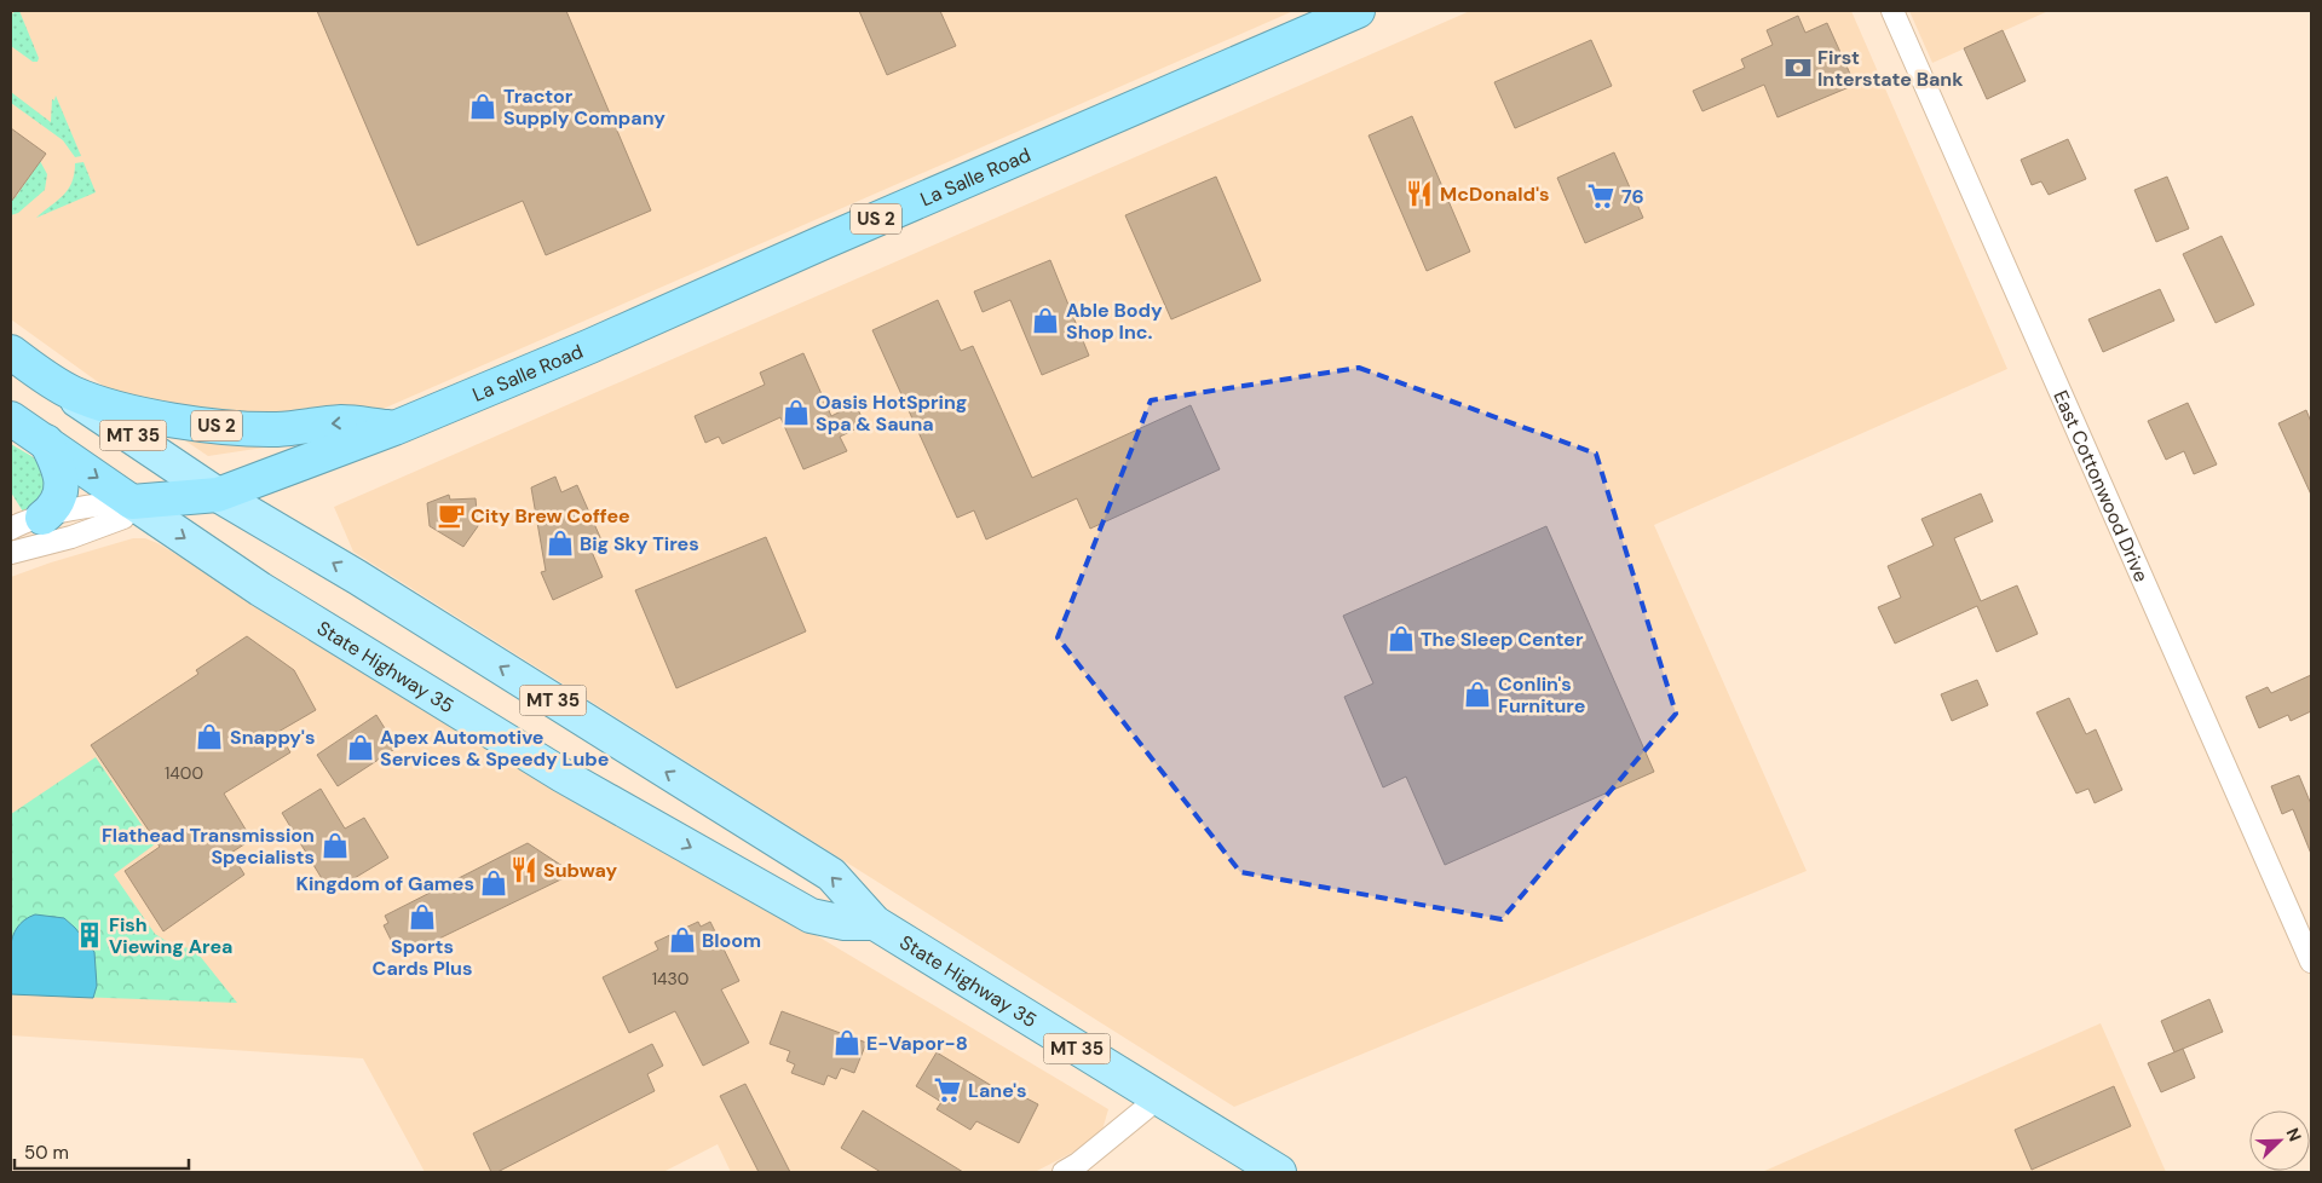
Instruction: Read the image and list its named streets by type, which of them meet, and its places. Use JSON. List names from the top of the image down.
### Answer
{
  "streets": {
    "highway": ["La Salle Road", "US 2"],
    "main road": ["MT 35", "State Highway 35"],
    "street": ["East Cottonwood Drive"]
  },
  "crossings": [
    ["La Salle Road", "US 2"],
    ["US 2", "MT 35"],
    ["US 2", "State Highway 35"],
    ["MT 35", "State Highway 35"]
  ],
  "places": {
    "bank": ["First Interstate Bank"],
    "shop": [
      "Tractor Supply Company",
      "Able Body Shop Inc.",
      "Oasis HotSpring Spa & Sauna",
      "Big Sky Tires",
      "The Sleep Center",
      "Conlin's Furniture",
      "Snappy's",
      "Apex Automotive Services & Speedy Lube",
      "Flathead Transmission Specialists",
      "Kingdom of Games",
      "Sports Cards Plus",
      "Bloom",
      "E-Vapor-8"
    ],
    "restaurant": ["McDonald's", "Subway"],
    "supermarket": ["76", "Lane's"],
    "cafe": ["City Brew Coffee"],
    "building": ["Fish Viewing Area"]
  },
  "house_numbers": ["1400", "1430"],
  "scale_bar": "50 m",
  "north": "top right"
}
